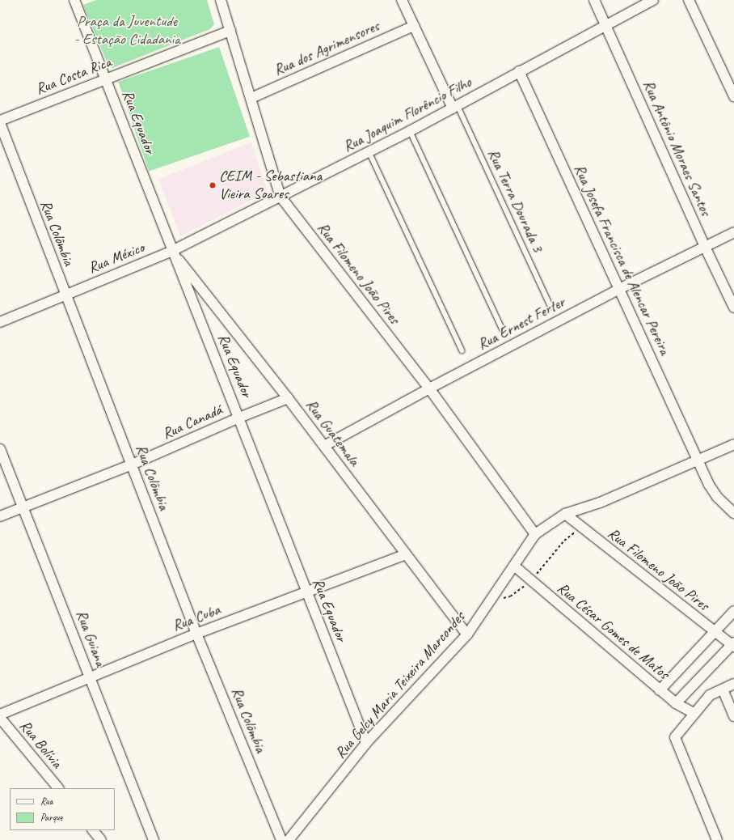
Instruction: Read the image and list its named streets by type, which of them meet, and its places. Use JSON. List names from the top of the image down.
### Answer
{
  "streets": {
    "street": [
      "Rua dos Agrimensores",
      "Rua Costa Rica",
      "Rua Joaquim Florêncio Filho",
      "Rua Equador",
      "Rua Antônio Moraes Santos",
      "Rua Colômbia",
      "Rua México",
      "Rua Josefa Francisca de Alencar Pereira",
      "Rua Filomeno João Pires",
      "Rua Ernest Ferter",
      "Rua Canadá",
      "Rua Guatemala",
      "Rua Cuba",
      "Rua César Gomes de Matos",
      "Rua Guiana",
      "Rua Gelcy Maria Teixeira Marcondes",
      "Rua Bolívia"
    ],
    "lane": ["Rua Terra Dourada 3"]
  },
  "crossings": [
    ["Rua dos Agrimensores", "Rua Filomeno João Pires"],
    ["Rua Costa Rica", "Rua Equador"],
    ["Rua Costa Rica", "Rua Colômbia"],
    ["Rua Costa Rica", "Rua Filomeno João Pires"],
    ["Rua Joaquim Florêncio Filho", "Rua Equador"],
    ["Rua Joaquim Florêncio Filho", "Rua Antônio Moraes Santos"],
    ["Rua Joaquim Florêncio Filho", "Rua Terra Dourada 3"],
    ["Rua Joaquim Florêncio Filho", "Rua México"],
    ["Rua Joaquim Florêncio Filho", "Rua Josefa Francisca de Alencar Pereira"],
    ["Rua Joaquim Florêncio Filho", "Rua Filomeno João Pires"],
    ["Rua Joaquim Florêncio Filho", "Rua Guatemala"],
    ["Rua Equador", "Rua México"],
    ["Rua Equador", "Rua Canadá"],
    ["Rua Equador", "Rua Guatemala"],
    ["Rua Equador", "Rua Cuba"],
    ["Rua Equador", "Rua Gelcy Maria Teixeira Marcondes"],
    ["Rua Antônio Moraes Santos", "Rua Ernest Ferter"],
    ["Rua Colômbia", "Rua México"],
    ["Rua Colômbia", "Rua Canadá"],
    ["Rua Colômbia", "Rua Cuba"],
    ["Rua México", "Rua Guatemala"],
    ["Rua Josefa Francisca de Alencar Pereira", "Rua Ernest Ferter"],
    ["Rua Josefa Francisca de Alencar Pereira", "Rua Gelcy Maria Teixeira Marcondes"],
    ["Rua Filomeno João Pires", "Rua Ernest Ferter"],
    ["Rua Filomeno João Pires", "Rua Gelcy Maria Teixeira Marcondes"],
    ["Rua Ernest Ferter", "Rua Guatemala"],
    ["Rua Canadá", "Rua Guatemala"],
    ["Rua Canadá", "Rua Guiana"],
    ["Rua Guatemala", "Rua Cuba"],
    ["Rua Guatemala", "Rua Gelcy Maria Teixeira Marcondes"],
    ["Rua Cuba", "Rua Guiana"],
    ["Rua César Gomes de Matos", "Rua Gelcy Maria Teixeira Marcondes"]
  ],
  "parks": ["Praça da Juventude - Estação Cidadania"],
  "places": ["CEIM - Sebastiana Vieira Soares"],
  "legend": ["Rua", "Parque"]
}
